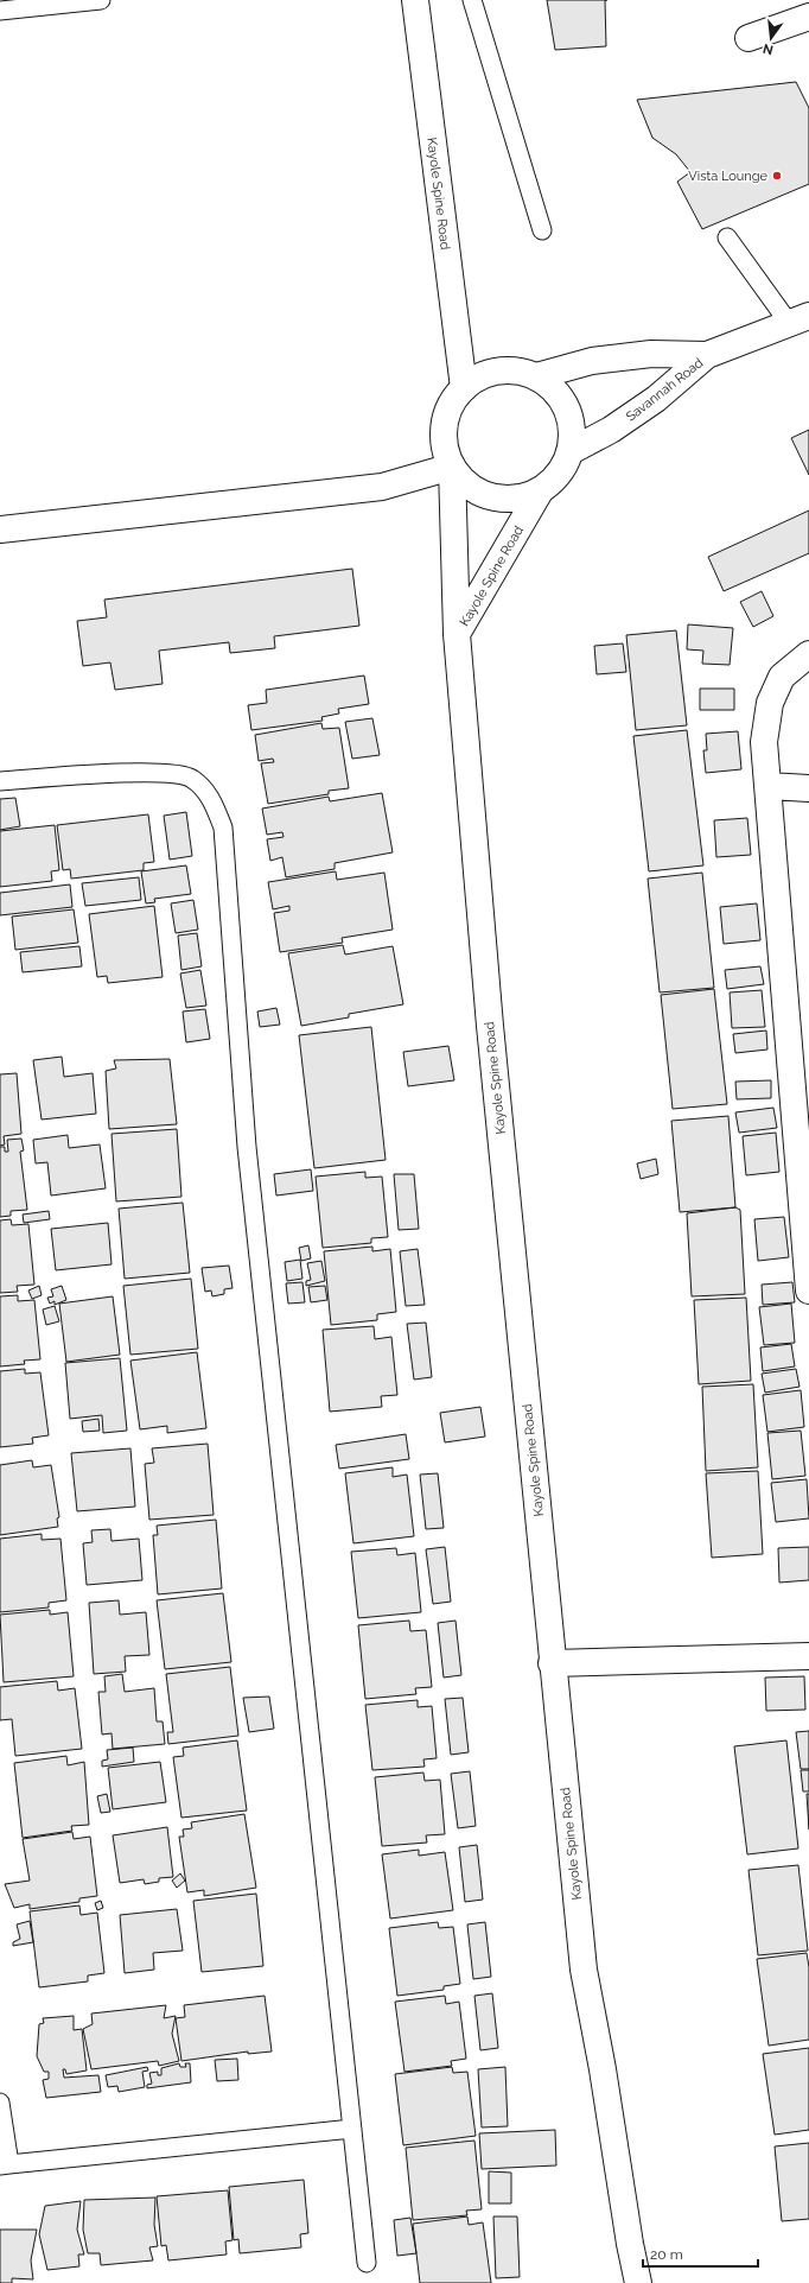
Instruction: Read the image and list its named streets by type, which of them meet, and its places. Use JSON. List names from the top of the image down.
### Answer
{
  "streets": {
    "main road": ["Kayole Spine Road", "Savannah Road"]
  },
  "crossings": [
    ["Kayole Spine Road", "Savannah Road"]
  ],
  "places": ["Vista Lounge"],
  "scale_bar": "20 m",
  "north": "bottom"
}
